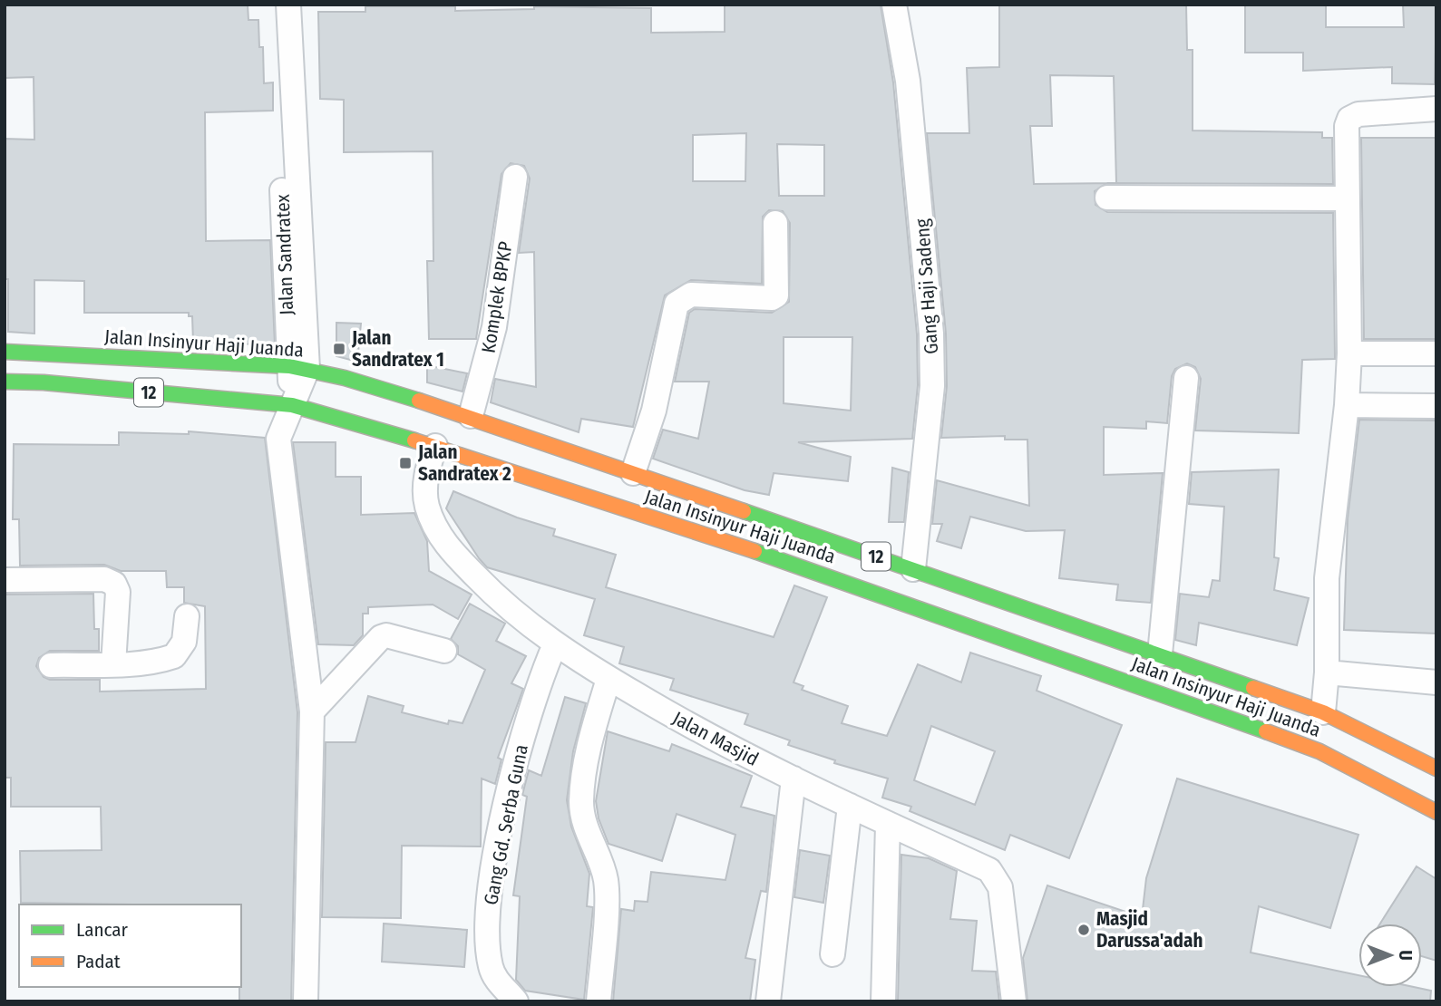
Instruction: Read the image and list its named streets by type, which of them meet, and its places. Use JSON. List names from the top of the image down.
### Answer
{
  "streets": {
    "highway": ["Jalan Insinyur Haji Juanda", "12"],
    "street": [
      "Jalan Sandratex",
      "Gang Haji Sadeng",
      "Komplek BPKP",
      "Jalan Masjid",
      "Gang Gd. Serba Guna"
    ]
  },
  "crossings": [
    ["Jalan Sandratex", "Jalan Insinyur Haji Juanda"],
    ["Gang Haji Sadeng", "Jalan Insinyur Haji Juanda"],
    ["Komplek BPKP", "Jalan Insinyur Haji Juanda"],
    ["Jalan Insinyur Haji Juanda", "Jalan Masjid"],
    ["Jalan Masjid", "Gang Gd. Serba Guna"]
  ],
  "places": {
    "transit": ["Jalan Sandratex 1", "Jalan Sandratex 2"],
    "other": ["Masjid Darussa'adah"]
  },
  "legend": ["Lancar", "Padat"],
  "north": "right"
}
